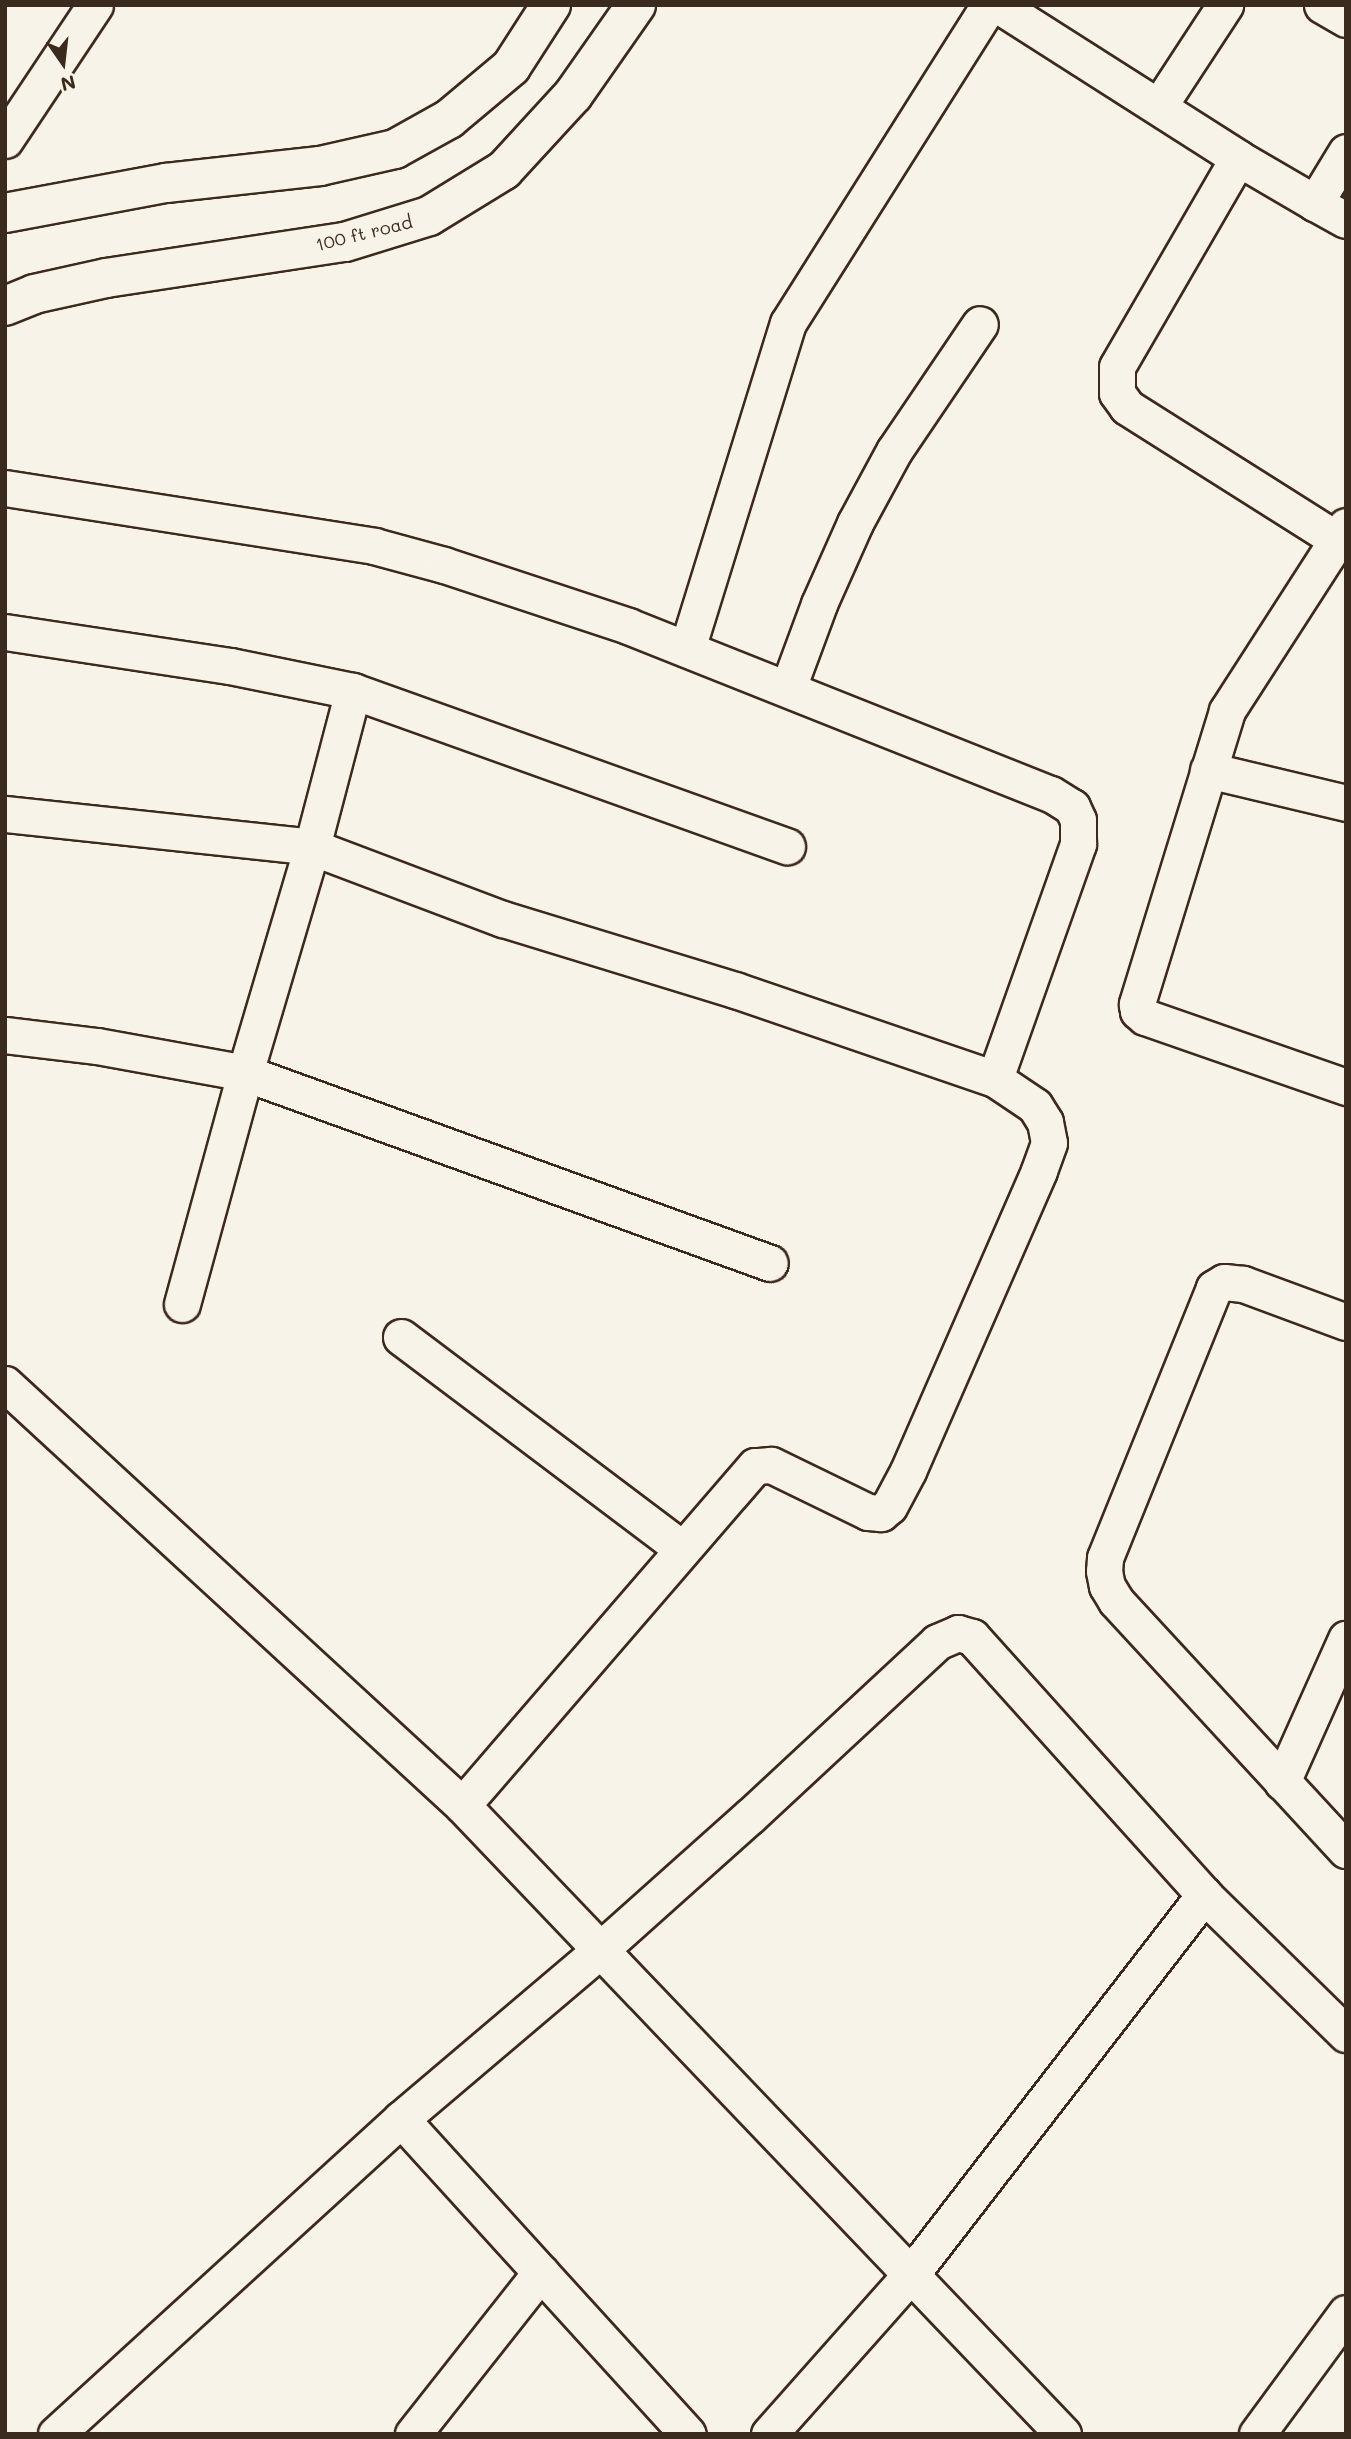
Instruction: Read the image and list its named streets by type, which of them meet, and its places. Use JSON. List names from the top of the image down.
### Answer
{
  "streets": {
    "main road": ["100 ft road"]
  },
  "north": "bottom"
}
